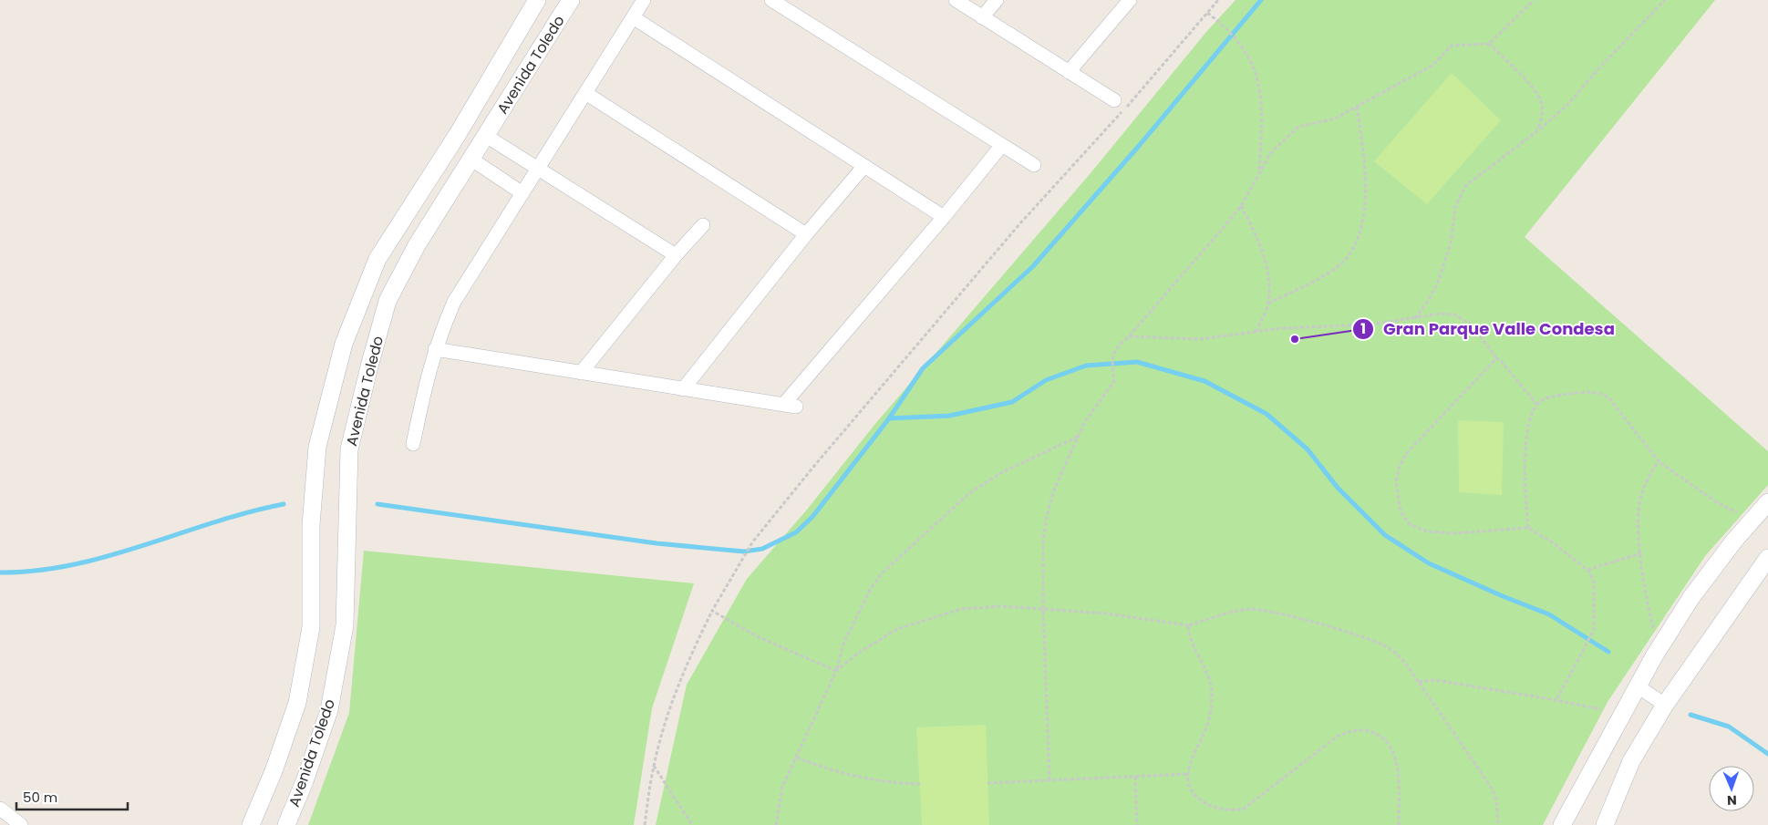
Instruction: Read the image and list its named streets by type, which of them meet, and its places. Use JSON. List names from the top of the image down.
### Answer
{
  "streets": {
    "street": ["Avenida Toledo"]
  },
  "places": ["Gran Parque Valle Condesa"],
  "scale_bar": "50 m",
  "north": "bottom"
}
